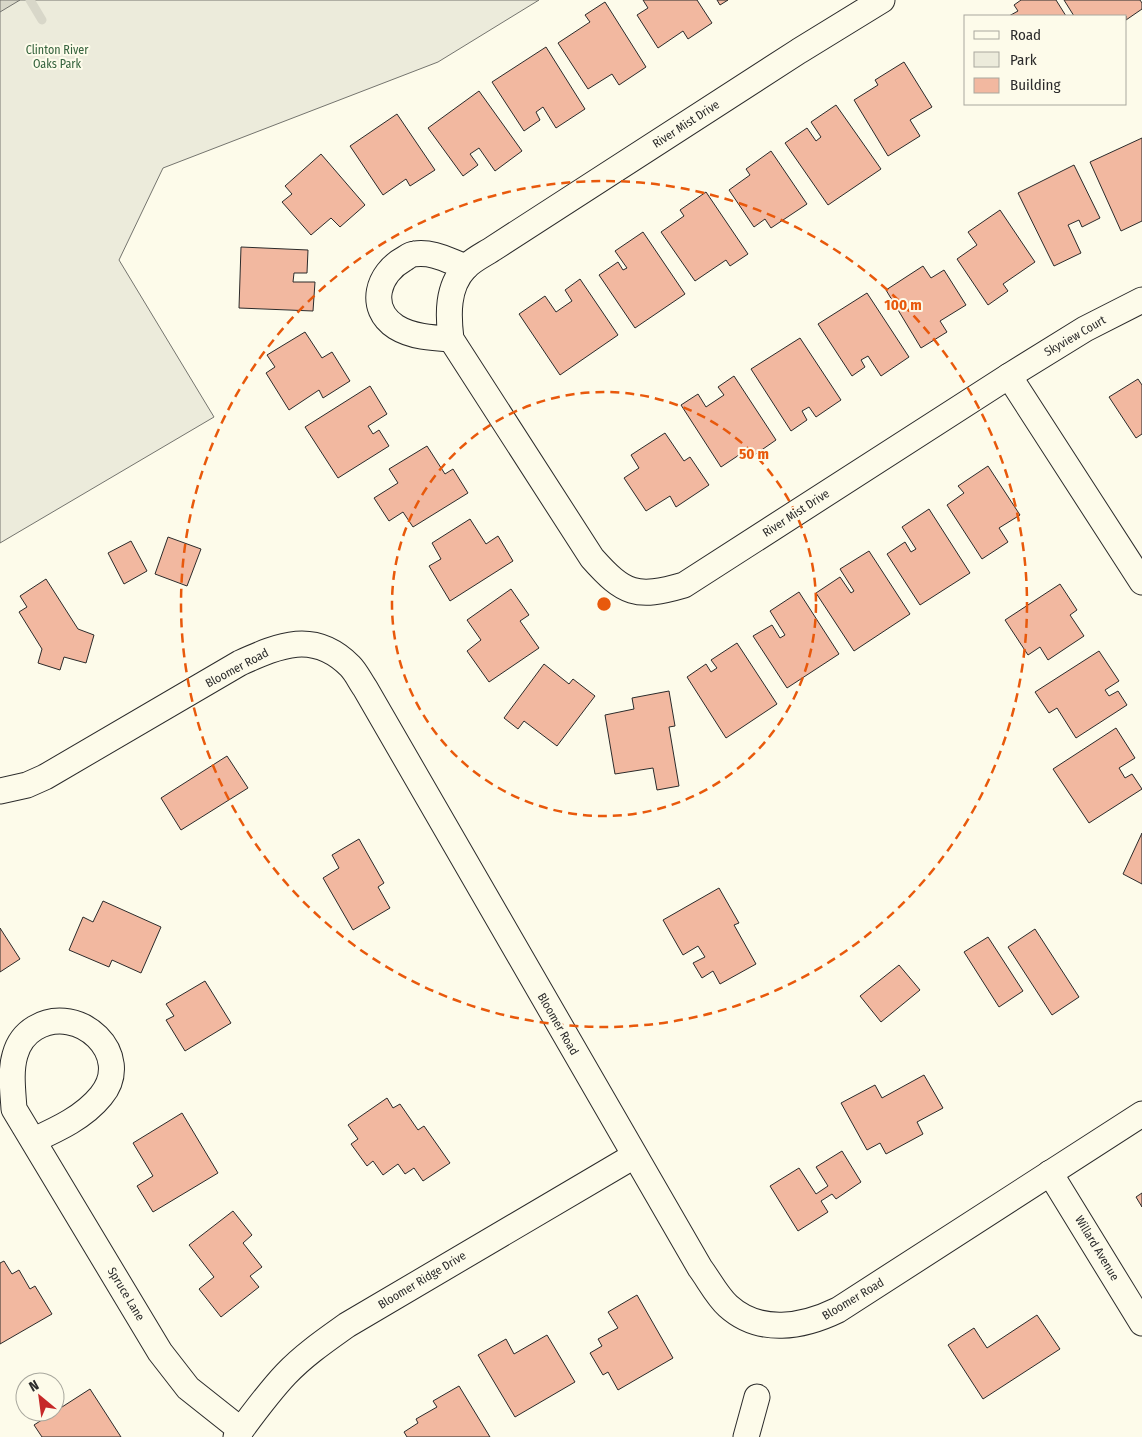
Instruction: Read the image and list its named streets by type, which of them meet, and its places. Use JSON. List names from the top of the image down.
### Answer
{
  "streets": {
    "street": [
      "River Mist Drive",
      "Skyview Court",
      "Bloomer Road",
      "Willard Avenue",
      "Bloomer Ridge Drive",
      "Spruce Lane"
    ]
  },
  "crossings": [
    ["River Mist Drive", "Skyview Court"],
    ["Bloomer Road", "Willard Avenue"],
    ["Bloomer Road", "Bloomer Ridge Drive"],
    ["Bloomer Ridge Drive", "Spruce Lane"]
  ],
  "parks": ["Clinton River Oaks Park"],
  "legend": ["Road", "Park", "Building"],
  "north": "top left",
  "rings": ["100 m", "50 m"]
}
